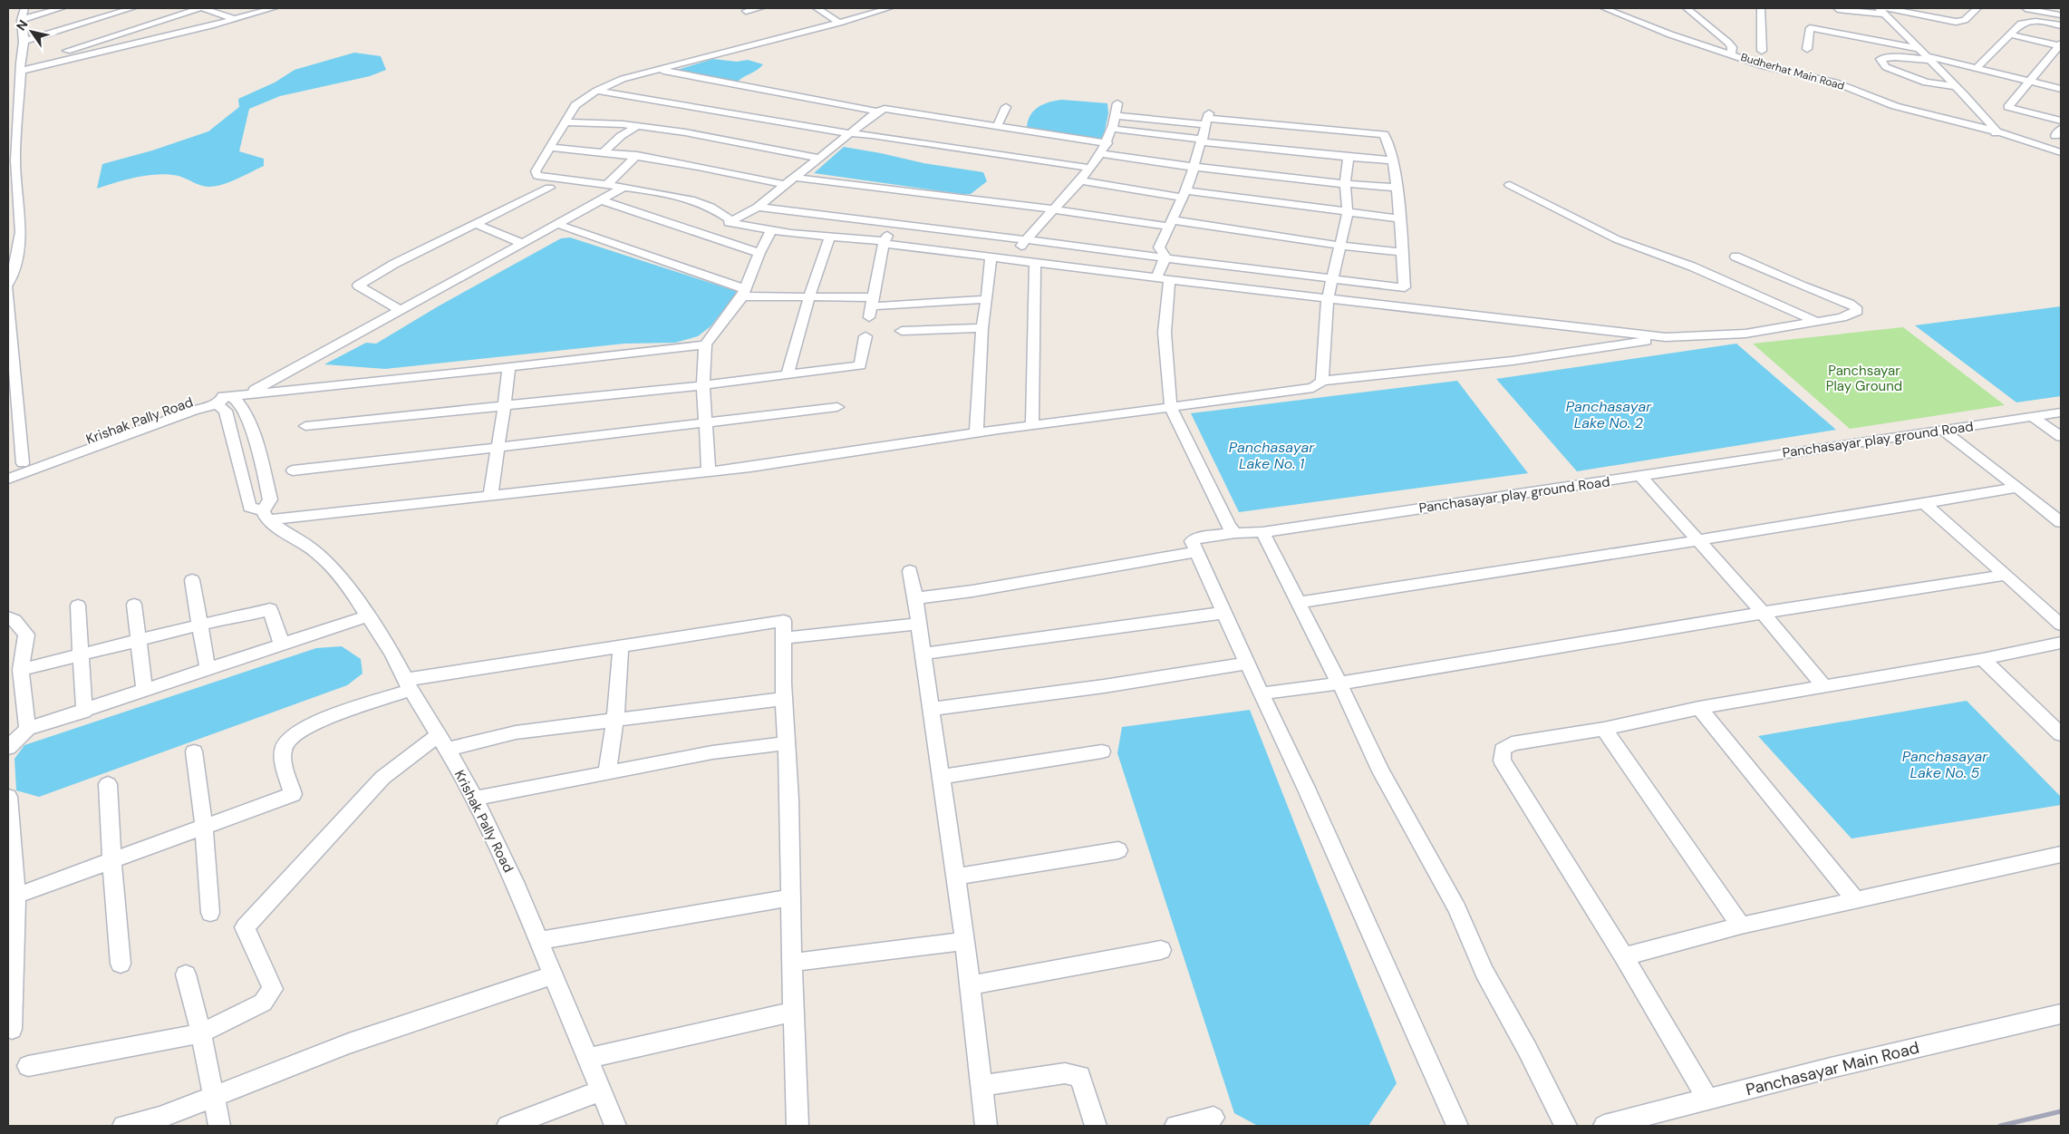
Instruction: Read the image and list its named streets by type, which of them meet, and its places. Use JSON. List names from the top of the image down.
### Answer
{
  "streets": {
    "street": [
      "Budherhat Main Road",
      "Krishak Pally Road",
      "Panchasayar play ground Road",
      "Panchasayar Main Road"
    ]
  },
  "water": ["Panchasayar Lake No. 2", "Panchasayar Lake No. 1", "Panchasayar Lake No. 5"],
  "parks": ["Panchsayar Play Ground"],
  "north": "top left"
}
